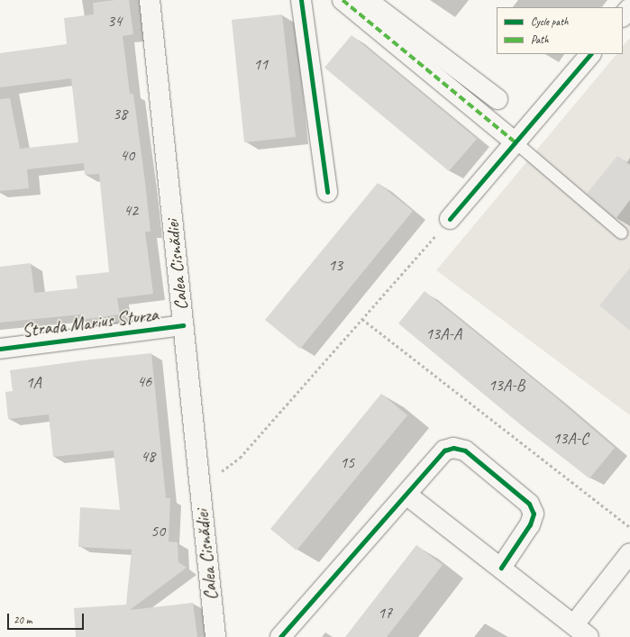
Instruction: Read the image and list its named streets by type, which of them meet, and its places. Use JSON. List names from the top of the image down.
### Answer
{
  "streets": {
    "street": ["Calea Cisnădiei", "Strada Marius Sturza"]
  },
  "crossings": [
    ["Calea Cisnădiei", "Strada Marius Sturza"]
  ],
  "house_numbers": [
    "34",
    "11",
    "38",
    "40",
    "42",
    "13",
    "13A-A",
    "46",
    "1A",
    "13A-B",
    "13A-C",
    "48",
    "15",
    "50",
    "17"
  ],
  "legend": ["Cycle path", "Path"],
  "scale_bar": "20 m"
}
